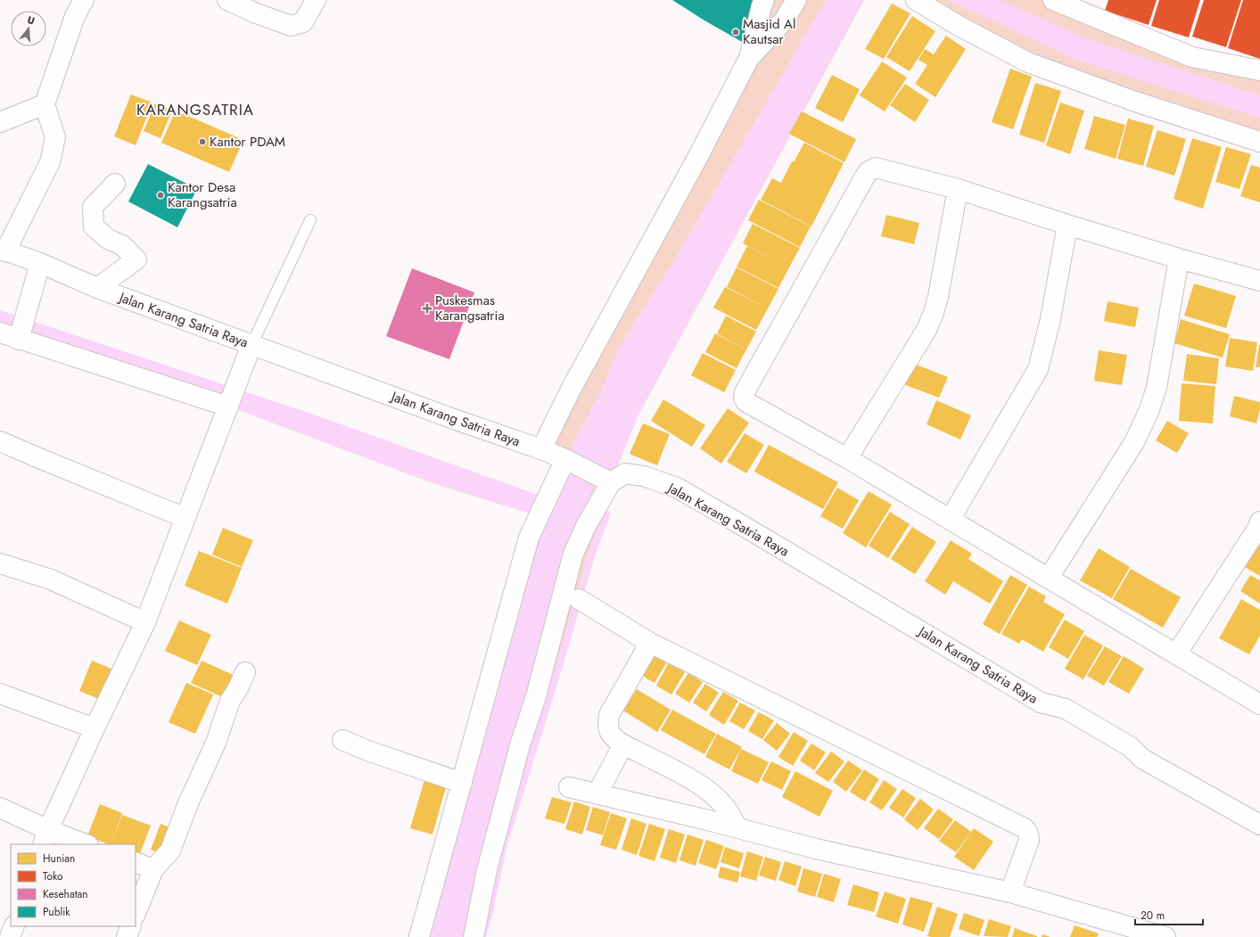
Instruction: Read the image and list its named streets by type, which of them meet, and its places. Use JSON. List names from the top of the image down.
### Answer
{
  "streets": {
    "street": ["Jalan Karang Satria Raya"]
  },
  "districts": ["KARANGSATRIA"],
  "places": {
    "other": ["Masjid Al Kautsar", "Kantor PDAM", "Kantor Desa Karangsatria"],
    "health": ["Puskesmas Karangsatria"]
  },
  "legend": [
    "Hunian",
    "Toko",
    "Kesehatan",
    "Publik"
  ],
  "scale_bar": "20 m",
  "north": "top"
}
